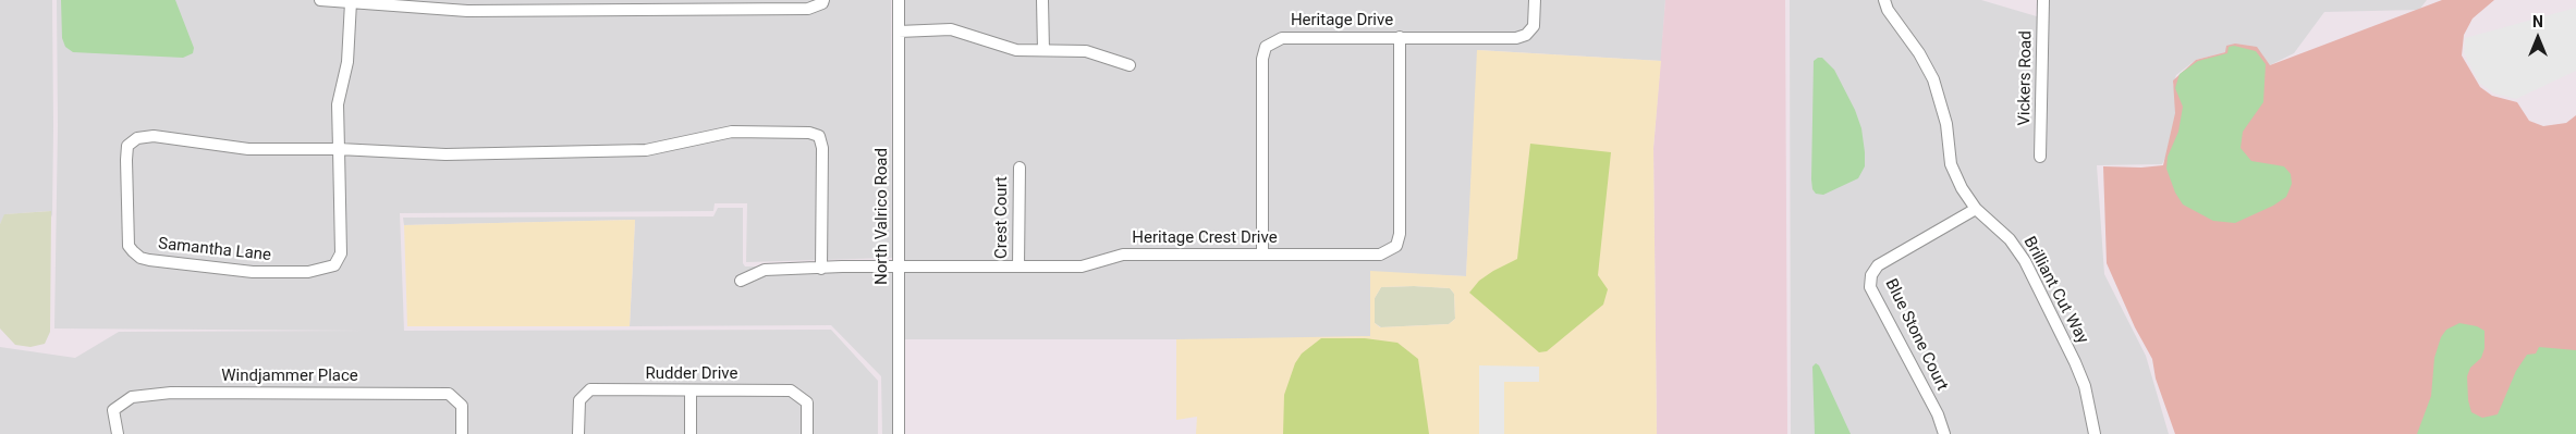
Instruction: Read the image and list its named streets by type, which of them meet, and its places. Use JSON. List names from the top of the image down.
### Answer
{
  "streets": {
    "street": [
      "Heritage Drive",
      "Vickers Road",
      "North Valrico Road",
      "Crest Court",
      "Heritage Crest Drive",
      "Samantha Lane",
      "Brilliant Cut Way",
      "Blue Stone Court",
      "Rudder Drive",
      "Windjammer Place"
    ]
  },
  "crossings": [
    ["Heritage Drive", "Heritage Crest Drive"],
    ["North Valrico Road", "Heritage Crest Drive"],
    ["Crest Court", "Heritage Crest Drive"],
    ["Heritage Crest Drive", "Samantha Lane"],
    ["Brilliant Cut Way", "Blue Stone Court"]
  ],
  "north": "top"
}
